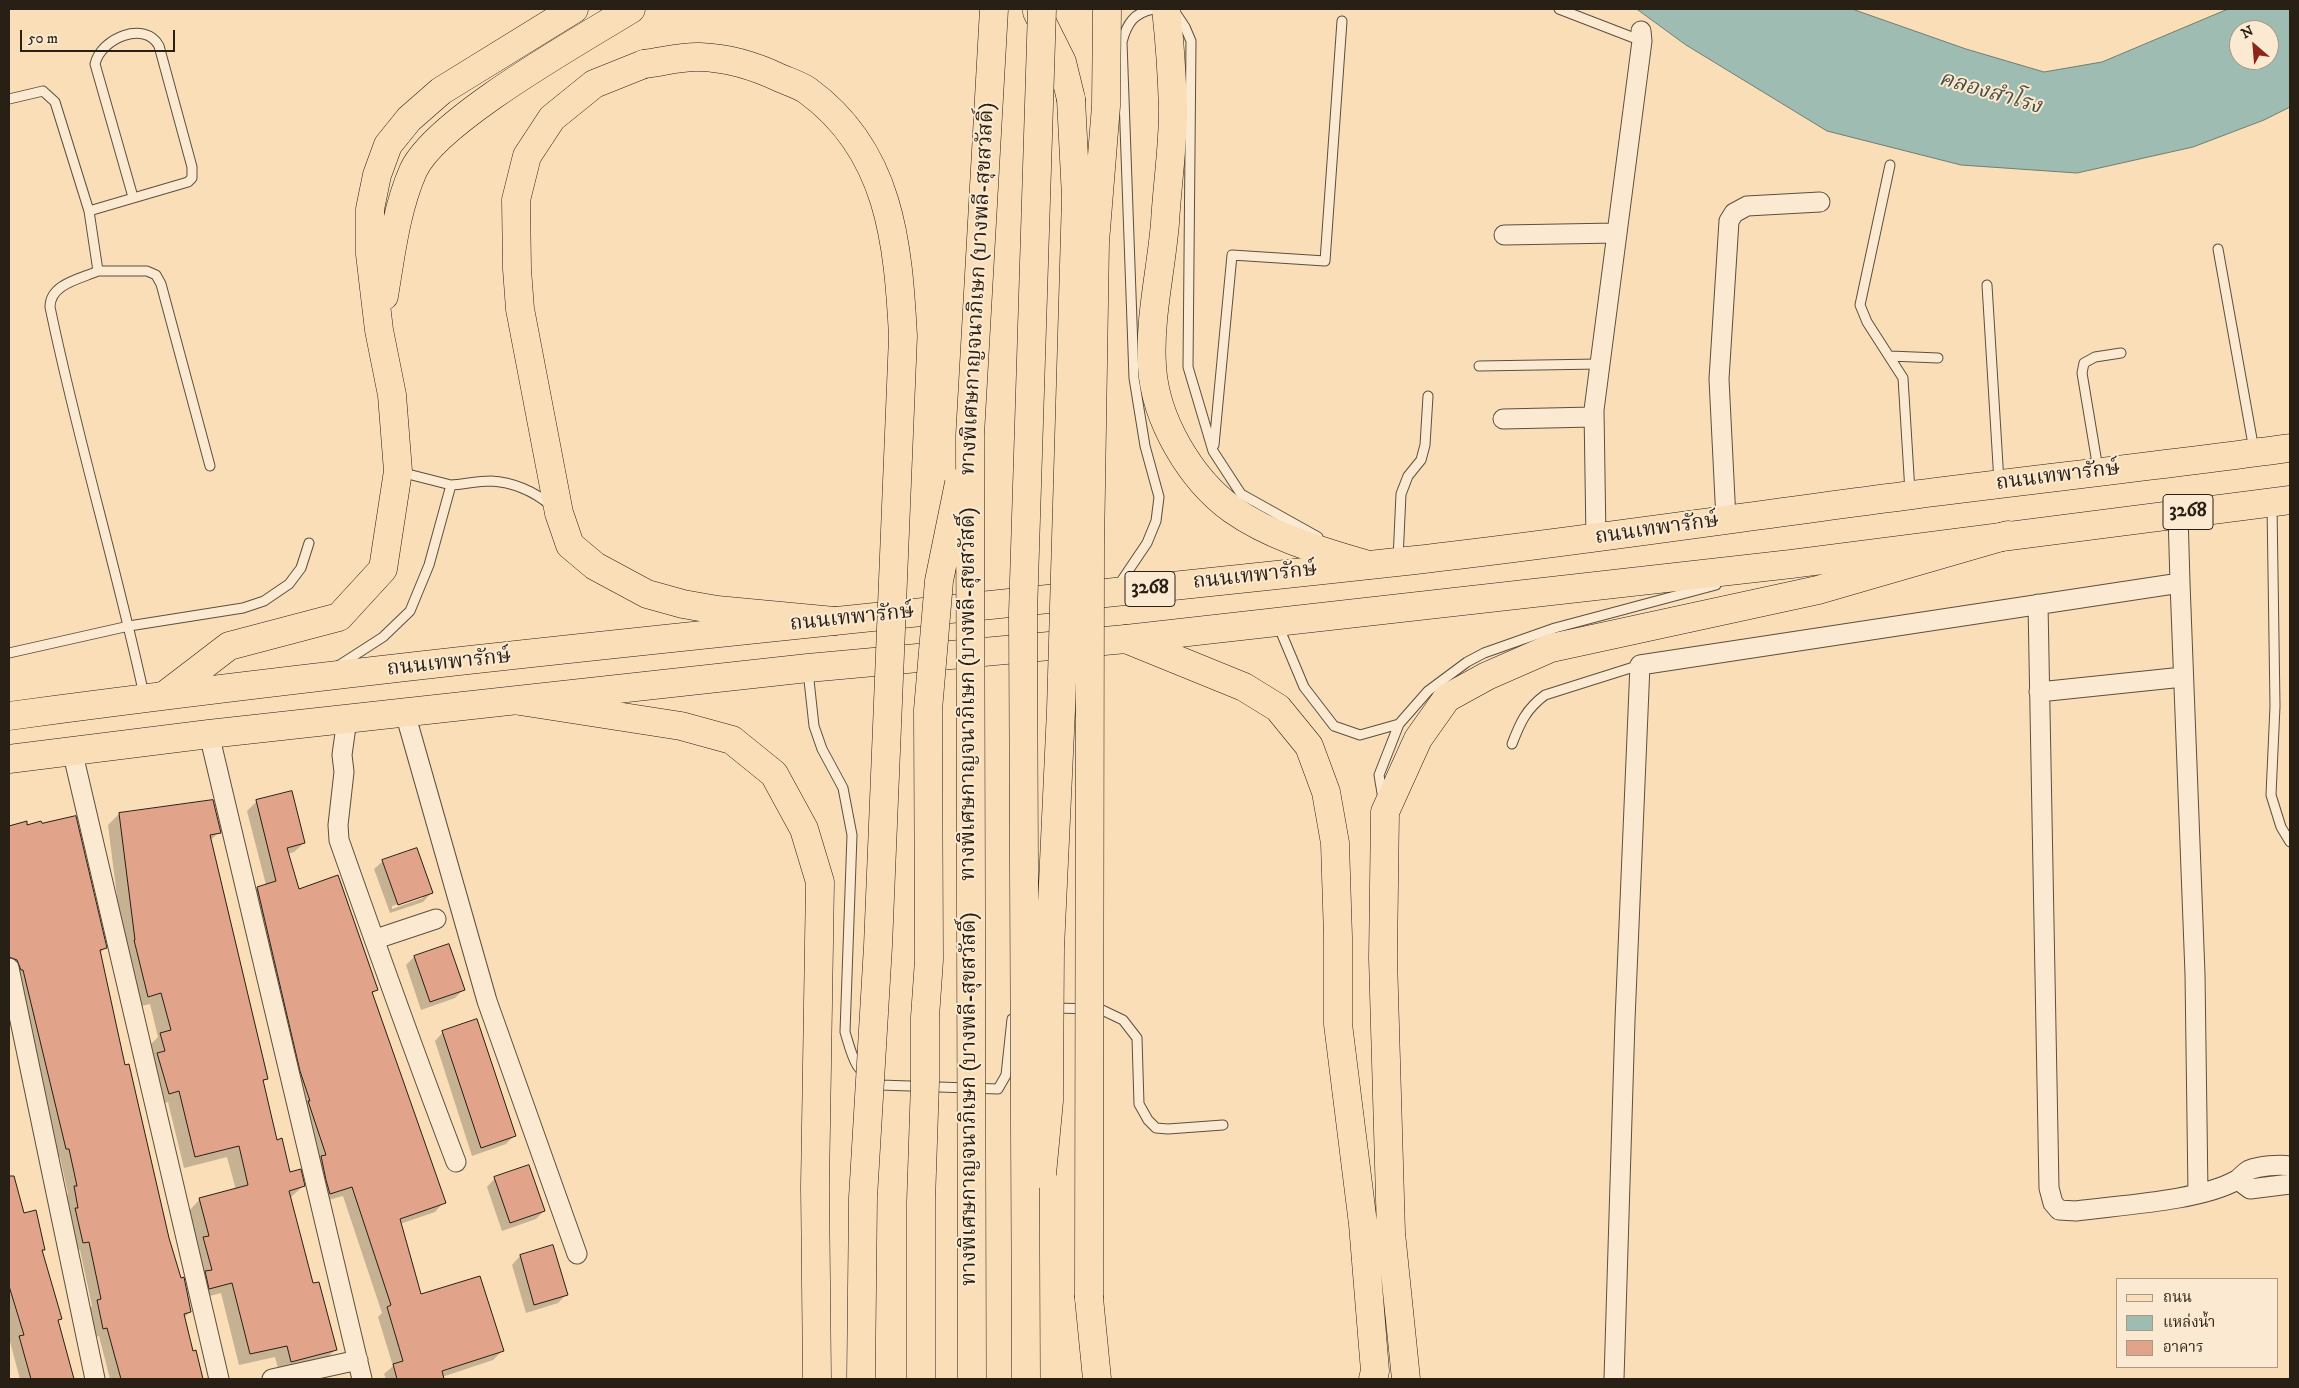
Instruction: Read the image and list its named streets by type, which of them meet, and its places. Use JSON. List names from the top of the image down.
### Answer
{
  "streets": {
    "main road": ["ทางพิเศษกาญจนาภิเษก (บางพลี-สุขสวัสดิ์)", "ถนนเทพารักษ์", "3268"]
  },
  "water": ["คลองสำโรง"],
  "legend": ["ถนน", "แหล่งน้ำ", "อาคาร"],
  "scale_bar": "50 m",
  "north": "top left"
}
